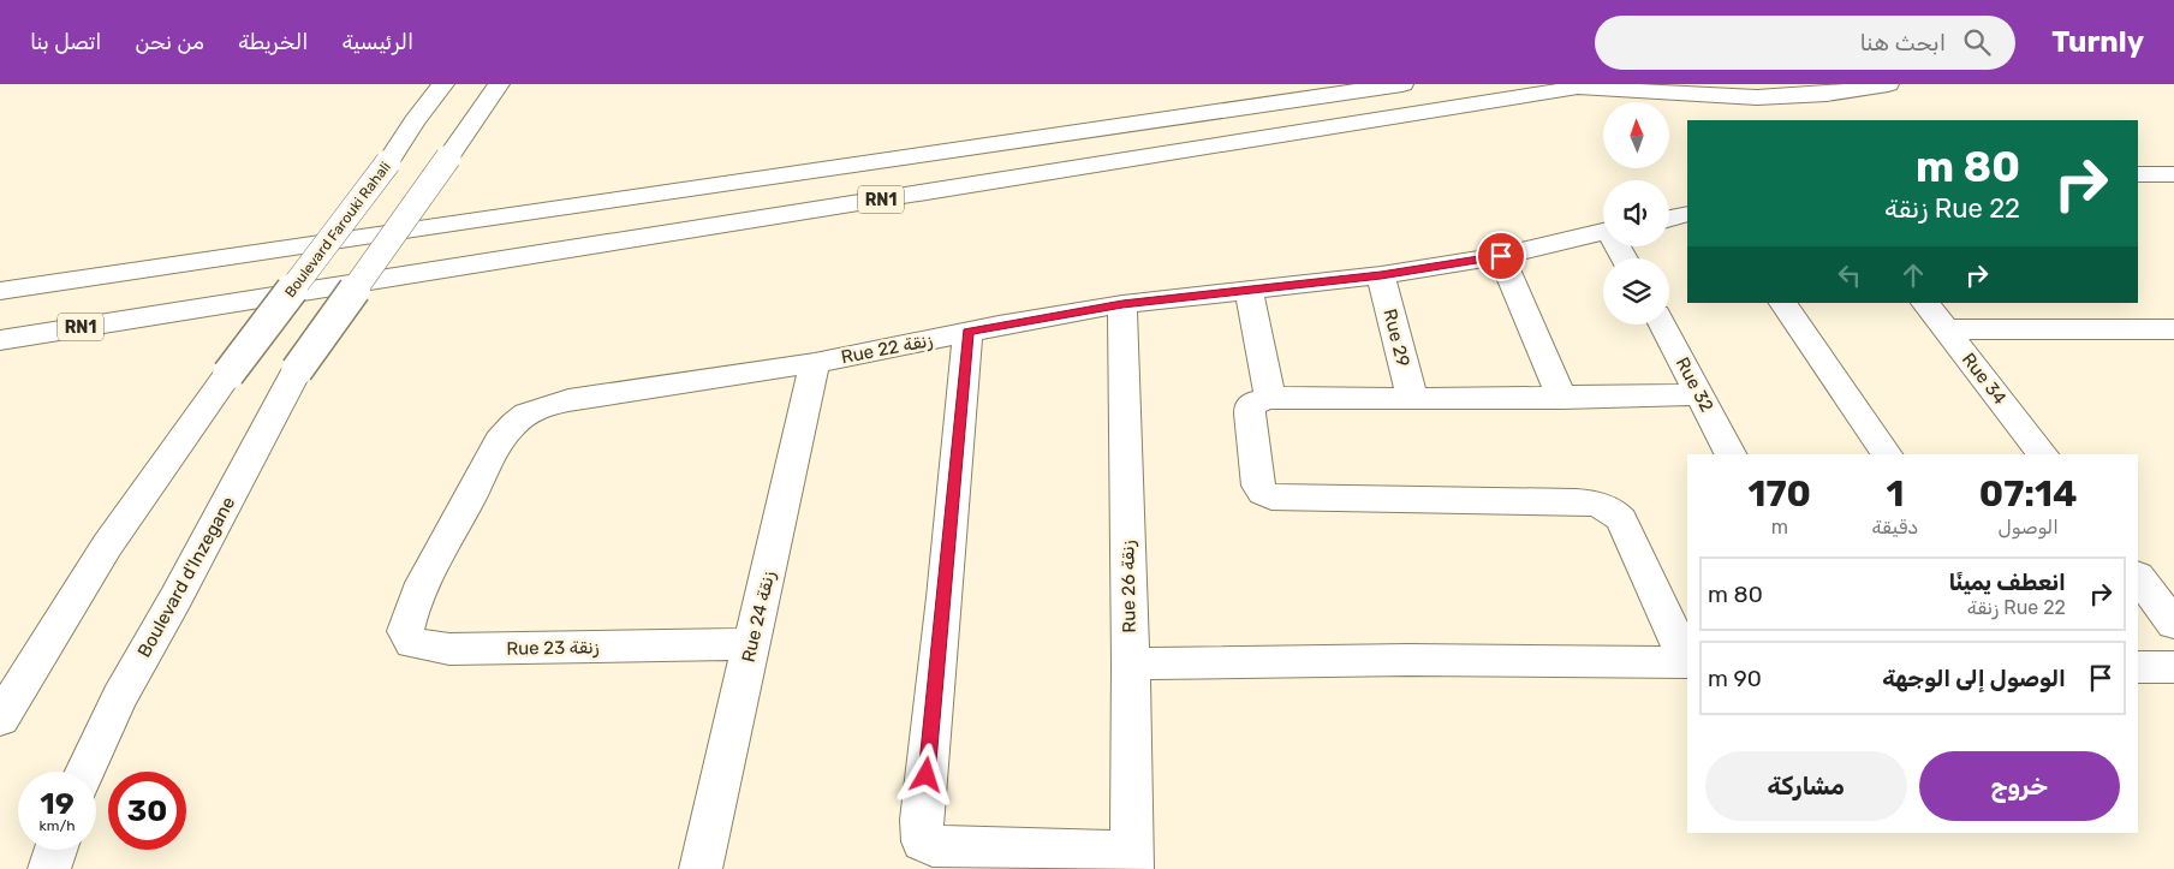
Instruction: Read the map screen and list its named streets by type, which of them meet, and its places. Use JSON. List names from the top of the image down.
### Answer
{
  "streets": {
    "main road": [
      "RN1",
      "Boulevard Farouki Rahali",
      "Rue 29",
      "Rue 22 زنقة",
      "Rue 34",
      "Rue 32",
      "Boulevard d'Inzegane",
      "Rue 26 زنقة",
      "Rue 24 زنقة",
      "Rue 23 زنقة"
    ]
  },
  "crossings": [
    ["Rue 29", "Rue 22 زنقة"],
    ["Rue 22 زنقة", "Rue 26 زنقة"],
    ["Rue 22 زنقة", "Rue 24 زنقة"],
    ["Rue 22 زنقة", "Rue 23 زنقة"],
    ["Rue 24 زنقة", "Rue 23 زنقة"]
  ],
  "north": "top",
  "page": {
    "header": "Turnly",
    "search": "ابحث هنا",
    "nav": [
      "الرئيسية",
      "الخريطة",
      "من نحن",
      "اتصل بنا"
    ],
    "turn": ["80 m", "Rue 22 زنقة"],
    "eta": [
      "07:14",
      "الوصول",
      "1",
      "دقيقة",
      "170",
      "m"
    ],
    "list": [
      {
        "name": "انعطف يمينًا",
        "note": "Rue 22 زنقة",
        "value": "80 m"
      },
      {
        "name": "الوصول إلى الوجهة",
        "value": "90 m"
      }
    ],
    "buttons": ["خروج", "مشاركة"],
    "speed": "19 km/h",
    "limit": "30"
  }
}
